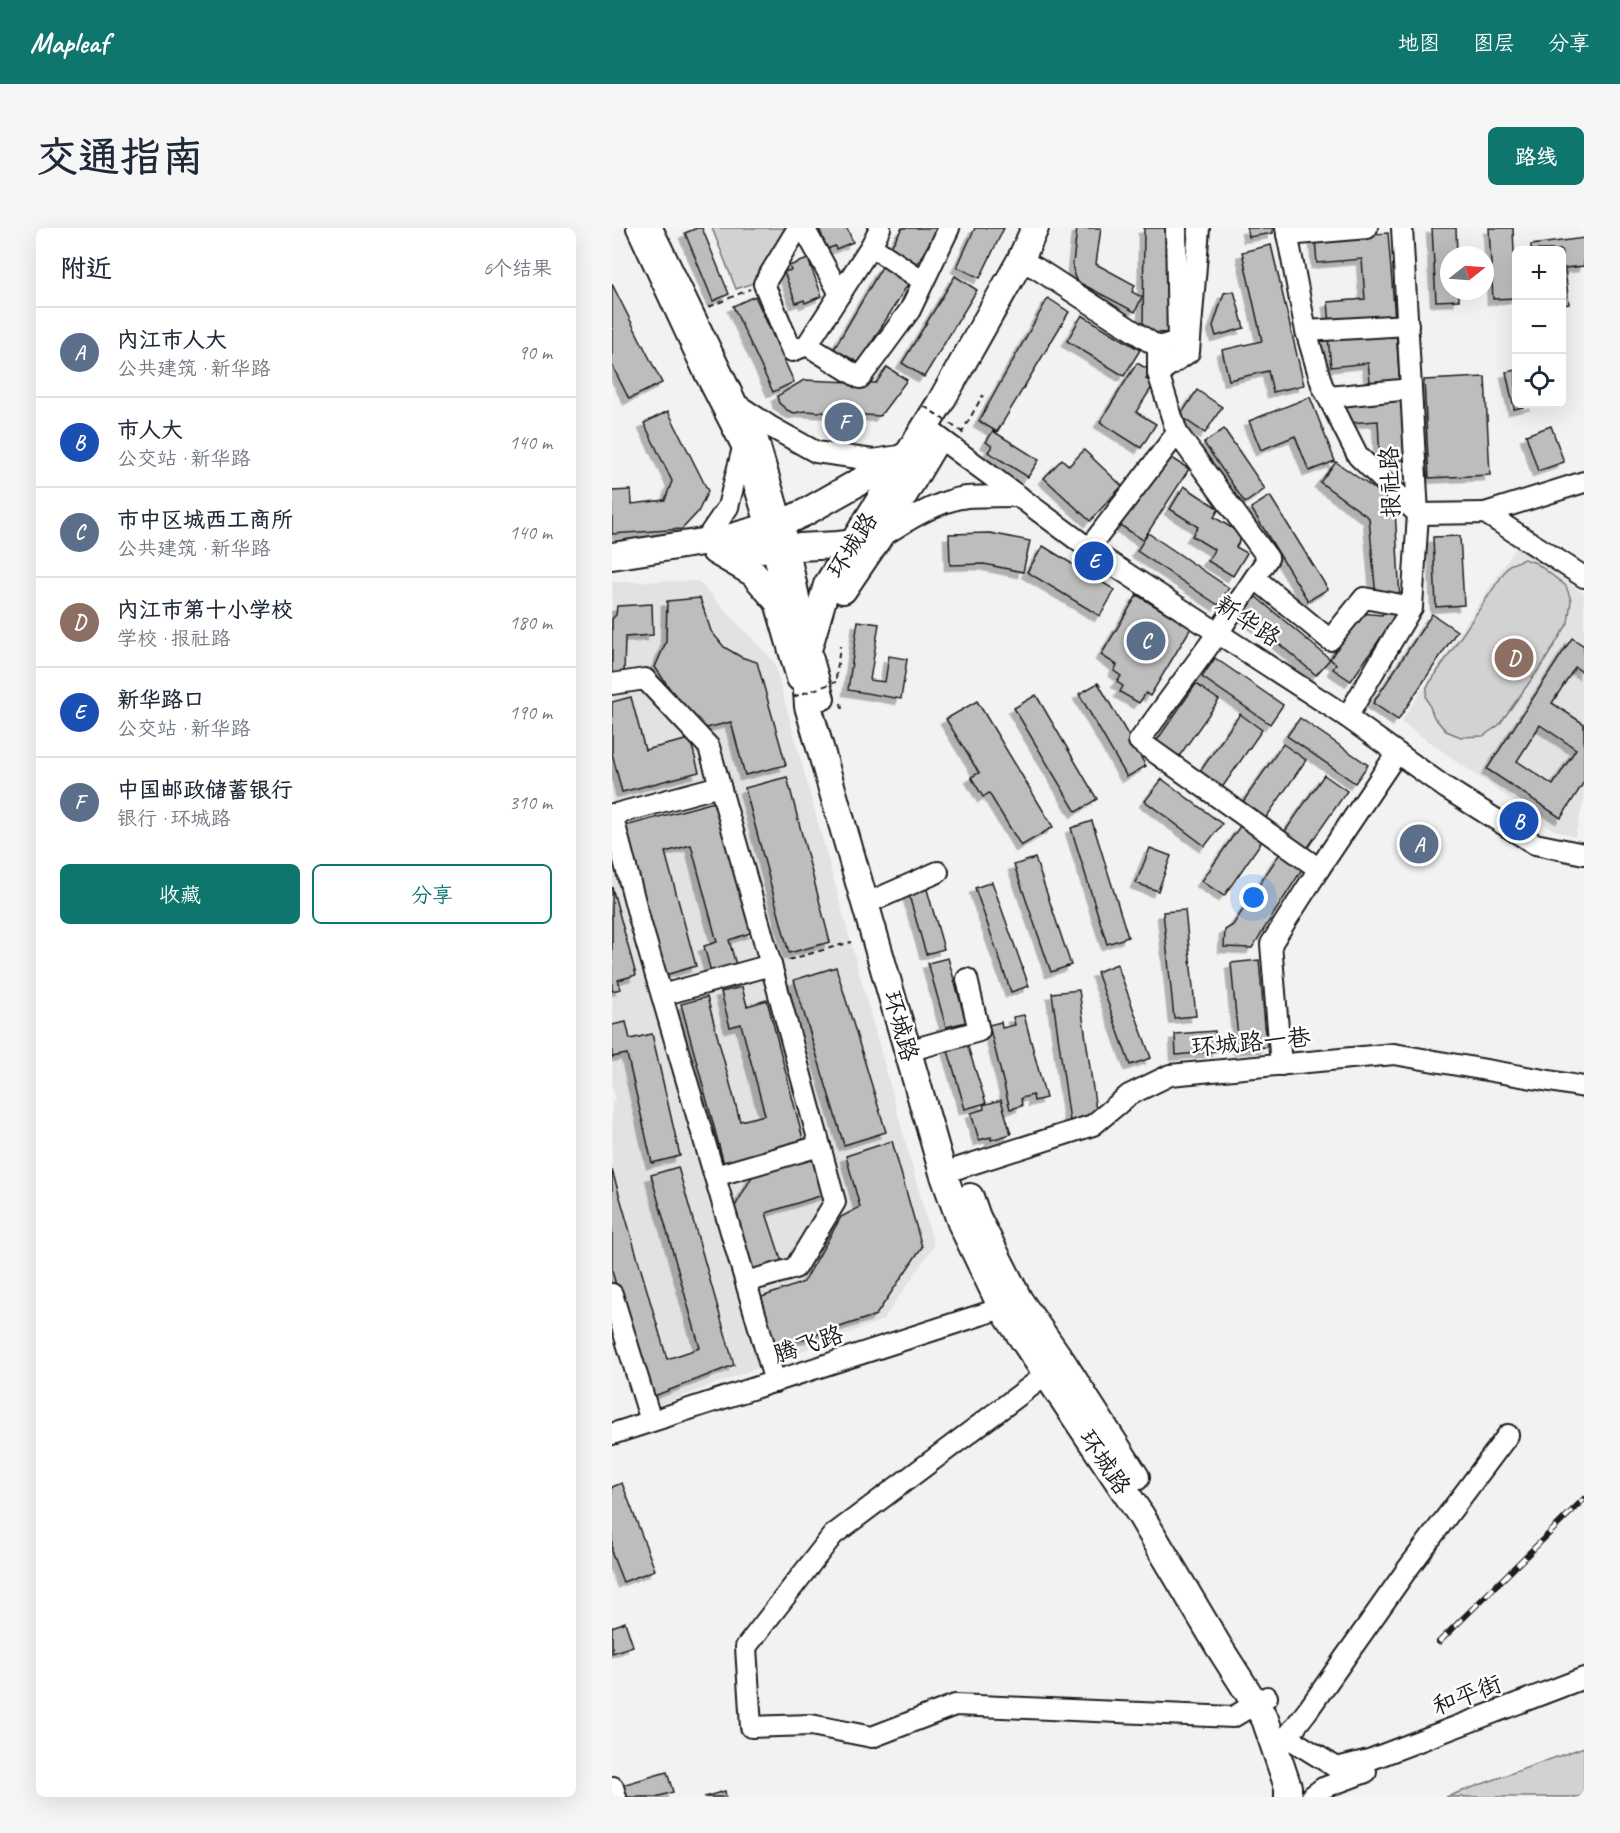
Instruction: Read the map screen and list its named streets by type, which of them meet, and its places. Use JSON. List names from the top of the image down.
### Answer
{
  "streets": {
    "main road": ["环城路"],
    "street": [
      "报社路",
      "新华路",
      "环城路一巷",
      "腾飞路",
      "和平街"
    ]
  },
  "crossings": [
    ["报社路", "新华路"],
    ["环城路", "新华路"],
    ["环城路", "环城路一巷"],
    ["环城路", "腾飞路"]
  ],
  "north": "right",
  "page": {
    "header": "Mapleaf",
    "nav": ["地图", "图层", "分享"],
    "buttons": [
      "路线",
      ["收藏", "分享"]
    ],
    "title": "交通指南",
    "heading": ["附近", "6个结果"],
    "map_buttons": ["+", "−"],
    "list": [
      {
        "mark": "A",
        "name": "内江市人大",
        "note": "公共建筑 · 新华路",
        "value": "90 m"
      },
      {
        "mark": "B",
        "name": "市人大",
        "note": "公交站 · 新华路",
        "value": "140 m"
      },
      {
        "mark": "C",
        "name": "市中区城西工商所",
        "note": "公共建筑 · 新华路",
        "value": "140 m"
      },
      {
        "mark": "D",
        "name": "内江市第十小学校",
        "note": "学校 · 报社路",
        "value": "180 m"
      },
      {
        "mark": "E",
        "name": "新华路口",
        "note": "公交站 · 新华路",
        "value": "190 m"
      },
      {
        "mark": "F",
        "name": "中国邮政储蓄银行",
        "note": "银行 · 环城路",
        "value": "310 m"
      }
    ],
    "pins": [
      "F",
      "E",
      "C",
      "D",
      "B",
      "A"
    ]
  }
}
